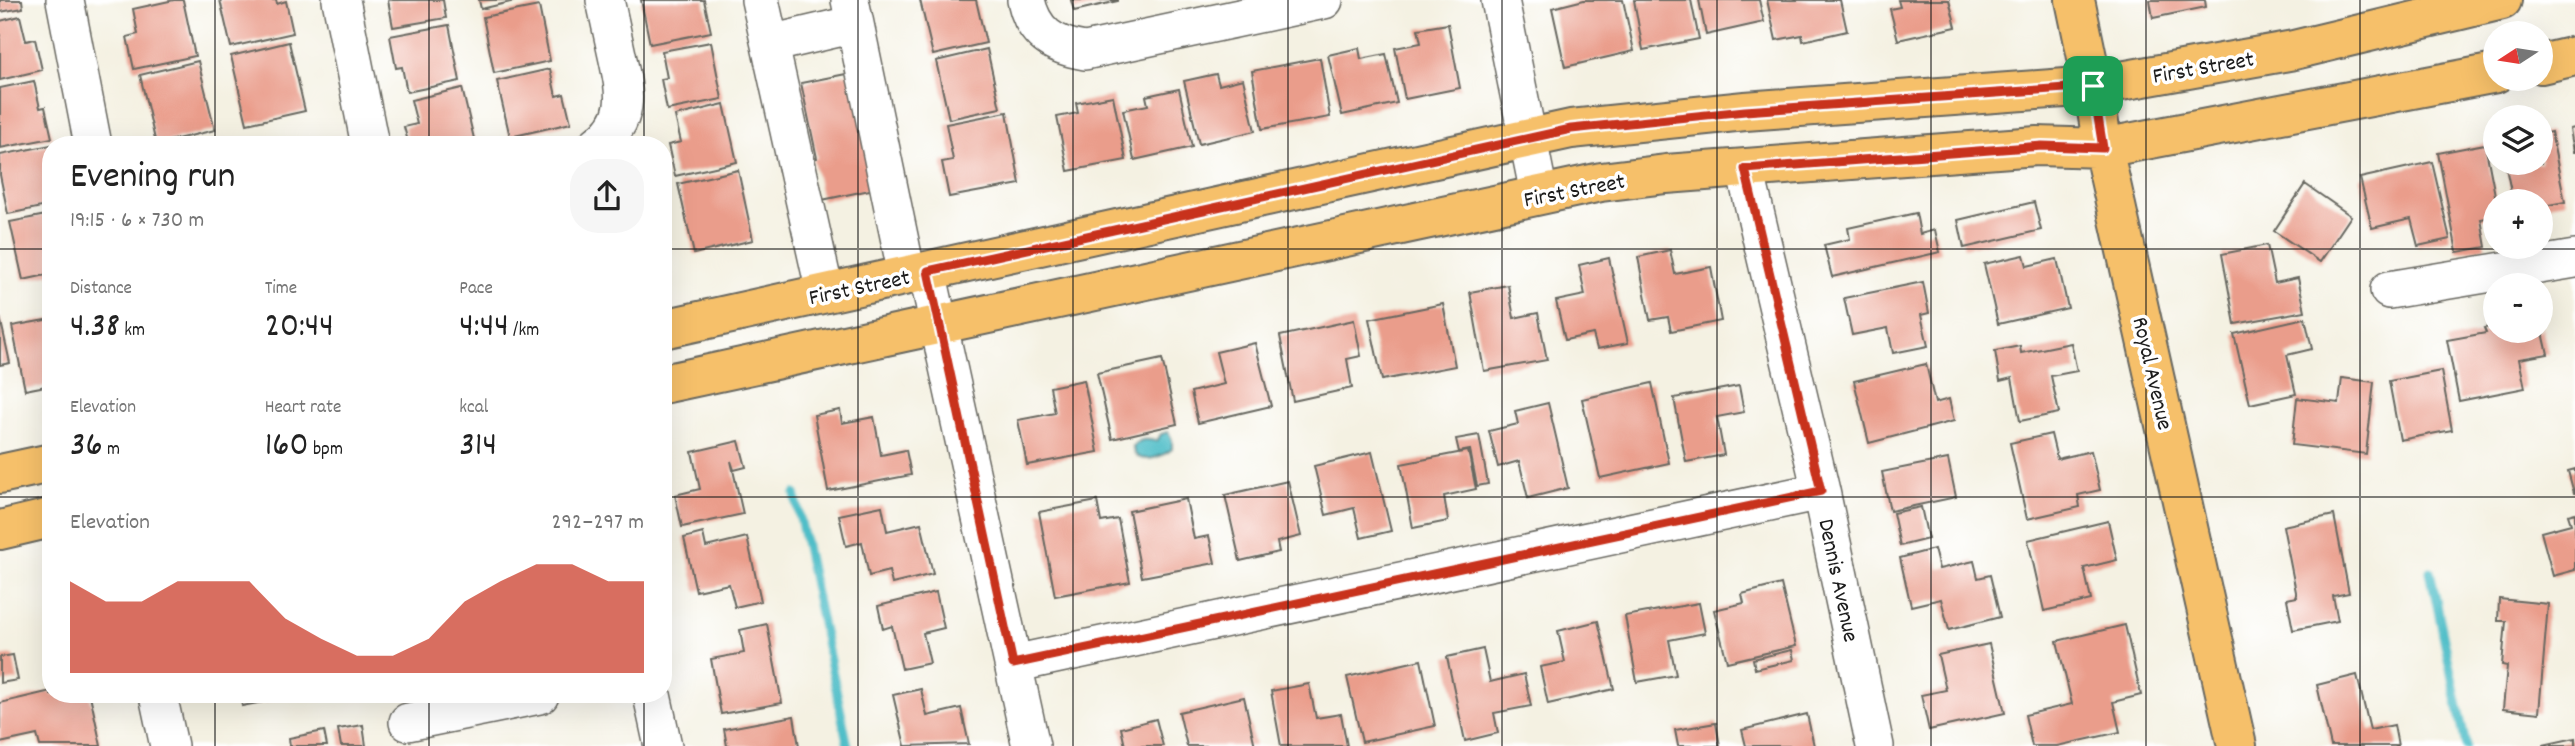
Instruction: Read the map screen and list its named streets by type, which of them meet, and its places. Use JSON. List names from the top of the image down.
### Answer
{
  "streets": {
    "main road": ["First Street", "Royal Avenue"],
    "street": ["Dennis Avenue"]
  },
  "crossings": [
    ["First Street", "Royal Avenue"],
    ["First Street", "Dennis Avenue"]
  ],
  "north": "left",
  "page": {
    "map_buttons": ["+", "−"],
    "heading": ["Evening run", "19:15 · 6 × 730 m"],
    "stats": [
      ["Distance", "4.38 km"],
      ["Time", "20:44"],
      ["Pace", "4:44 /km"],
      ["Elevation", "36 m"],
      ["Heart rate", "160 bpm"],
      ["kcal", "314"]
    ],
    "chart": ["Elevation", "292–297 m"]
  }
}
